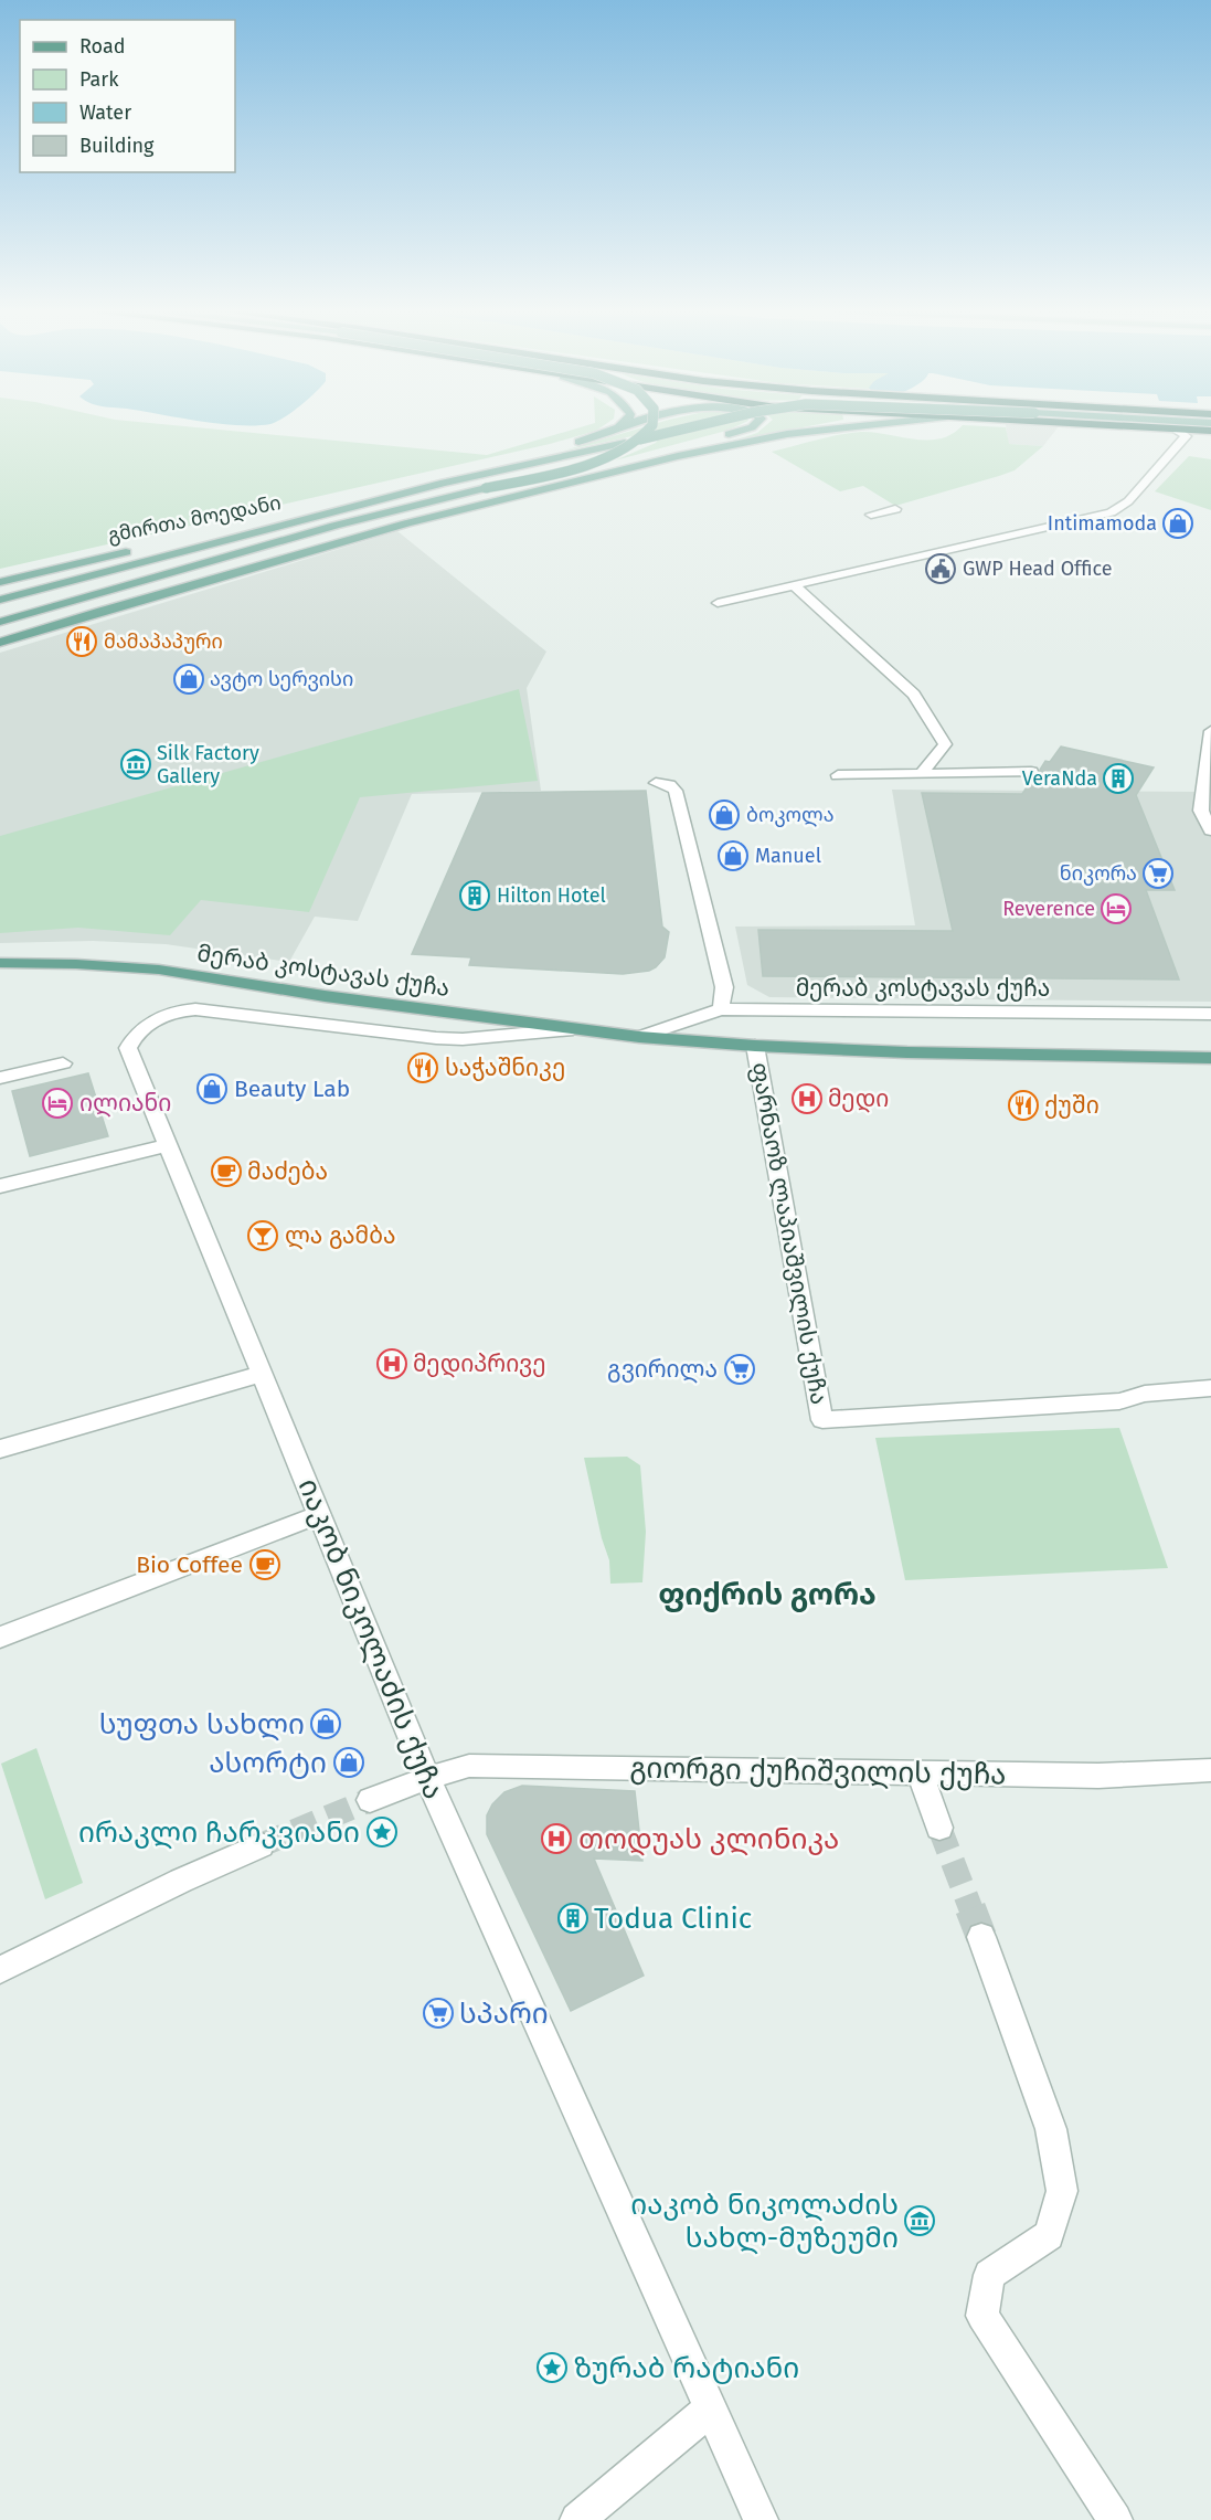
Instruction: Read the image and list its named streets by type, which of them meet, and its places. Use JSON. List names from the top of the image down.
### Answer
{
  "streets": {
    "main road": ["გმირთა მოედანი", "მერაბ კოსტავას ქუჩა"],
    "street": ["ფარნაოზ ლაპიაშვილის ქუჩა", "იაკობ ნიკოლაძის ქუჩა", "გიორგი ქუჩიშვილის ქუჩა"]
  },
  "crossings": [
    ["მერაბ კოსტავას ქუჩა", "ფარნაოზ ლაპიაშვილის ქუჩა"],
    ["მერაბ კოსტავას ქუჩა", "იაკობ ნიკოლაძის ქუჩა"],
    ["იაკობ ნიკოლაძის ქუჩა", "გიორგი ქუჩიშვილის ქუჩა"]
  ],
  "districts": ["ფიქრის გორა"],
  "places": {
    "shop": [
      "Intimamoda",
      "ავტო სერვისი",
      "ბოკოლა",
      "Manuel",
      "Beauty Lab",
      "სუფთა სახლი",
      "ასორტი"
    ],
    "public building": ["GWP Head Office"],
    "restaurant": ["მამაპაპური", "საჭაშნიკე", "ქუში"],
    "museum": ["Silk Factory Gallery", "იაკობ ნიკოლაძის სახლ-მუზეუმი"],
    "building": ["VeraNda", "Hilton Hotel", "Todua Clinic"],
    "supermarket": ["ნიკორა", "გვირილა", "სპარი"],
    "hotel": ["Reverence", "ილიანი"],
    "hospital": ["მედი", "მედიპრივე", "თოდუას კლინიკა"],
    "cafe": ["მაძება", "Bio Coffee"],
    "bar": ["ლა გამბა"],
    "place": ["ირაკლი ჩარკვიანი", "ზურაბ რატიანი"]
  },
  "legend": [
    "Road",
    "Park",
    "Water",
    "Building"
  ]
}
